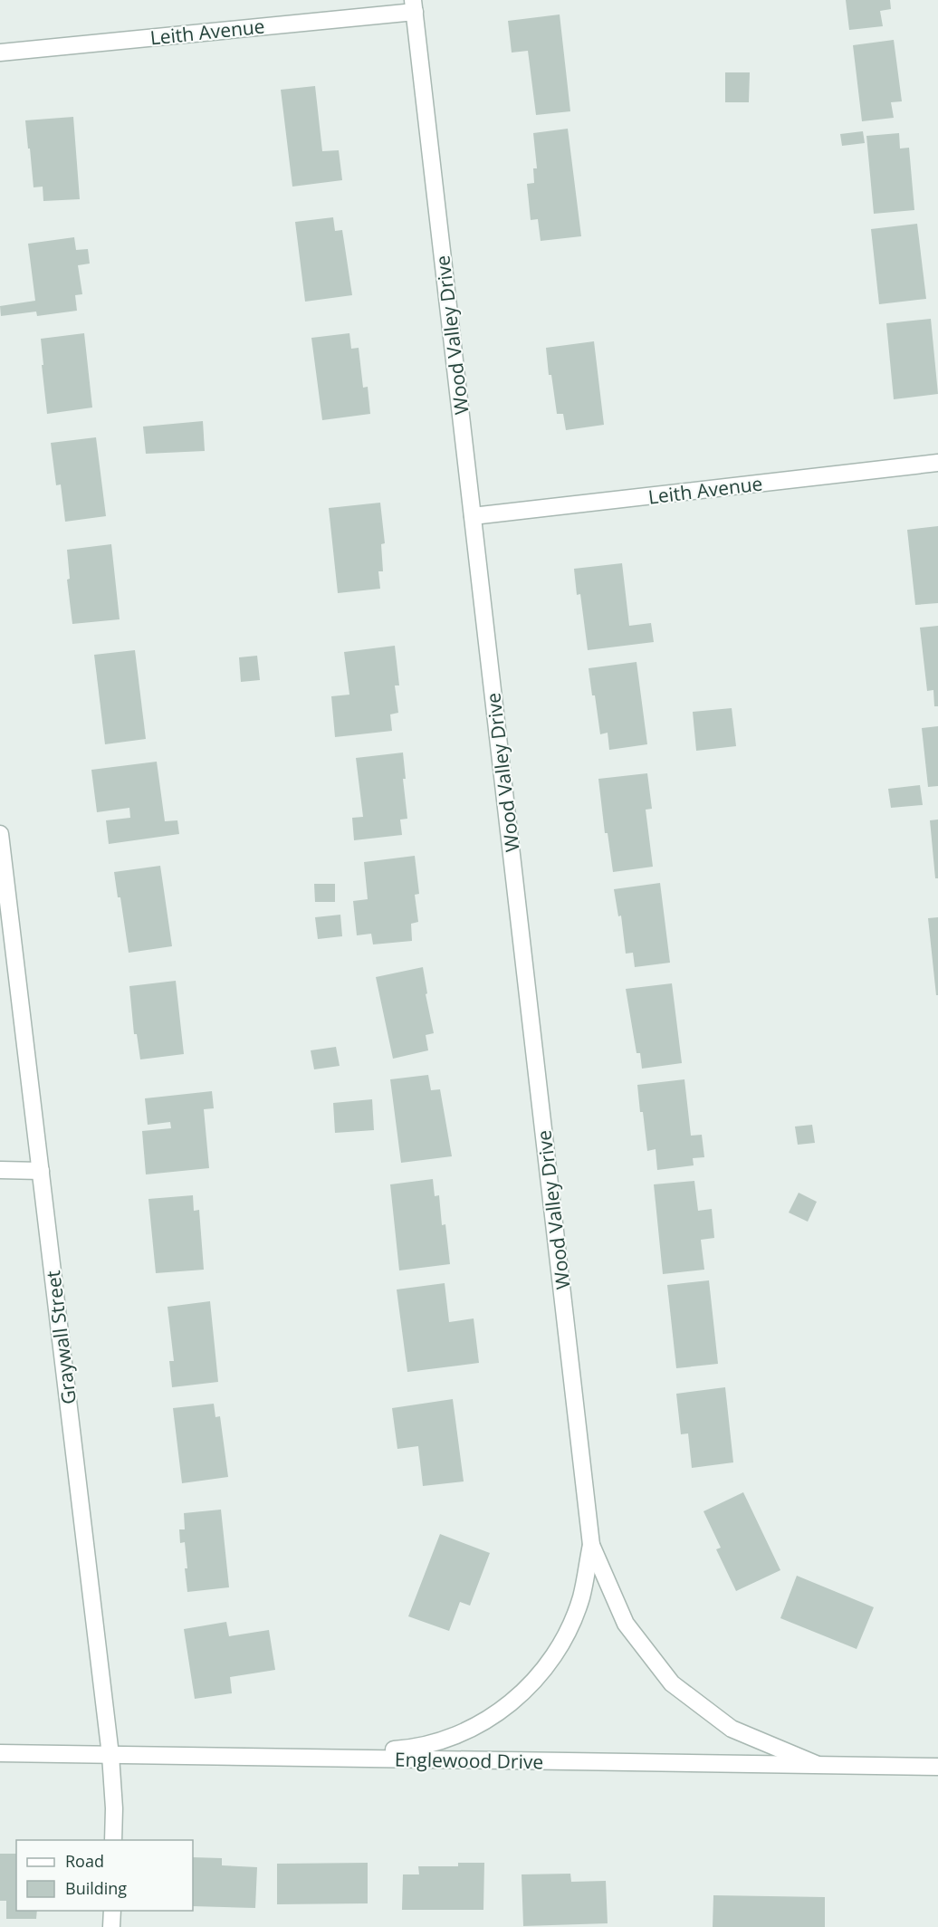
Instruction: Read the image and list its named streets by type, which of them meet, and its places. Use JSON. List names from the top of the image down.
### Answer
{
  "streets": {
    "street": [
      "Leith Avenue",
      "Wood Valley Drive",
      "Graywall Street",
      "Englewood Drive"
    ]
  },
  "crossings": [
    ["Leith Avenue", "Wood Valley Drive"],
    ["Wood Valley Drive", "Englewood Drive"],
    ["Graywall Street", "Englewood Drive"]
  ],
  "legend": ["Road", "Building"]
}
